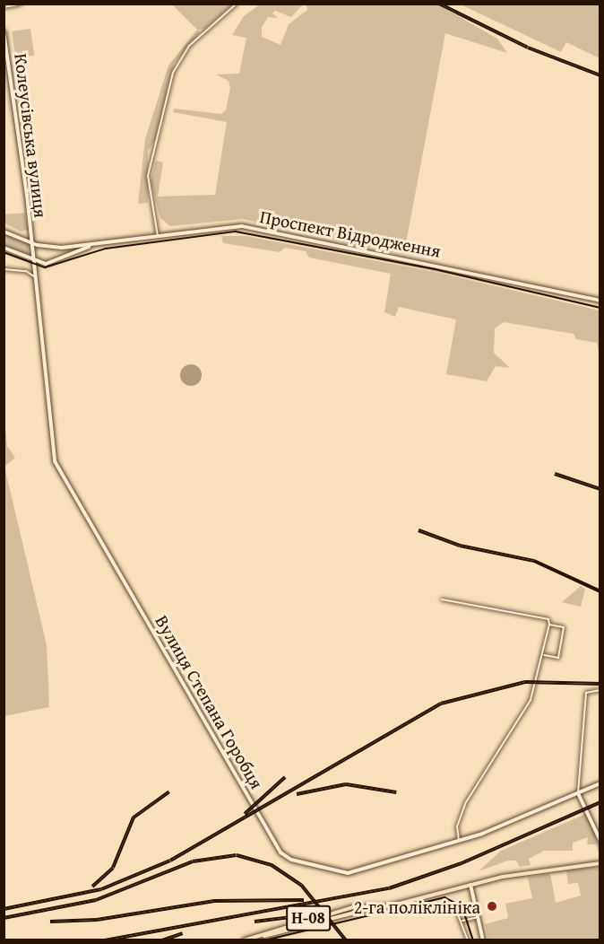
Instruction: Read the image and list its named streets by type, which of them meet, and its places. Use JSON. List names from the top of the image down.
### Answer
{
  "streets": {
    "main road": [
      "Колеусівська вулиця",
      "Проспект Відродження",
      "Вулиця Степана Горобця",
      "Н-08"
    ]
  },
  "crossings": [
    ["Колеусівська вулиця", "Проспект Відродження"],
    ["Колеусівська вулиця", "Вулиця Степана Горобця"],
    ["Проспект Відродження", "Вулиця Степана Горобця"]
  ],
  "places": ["2-га поліклініка"]
}
